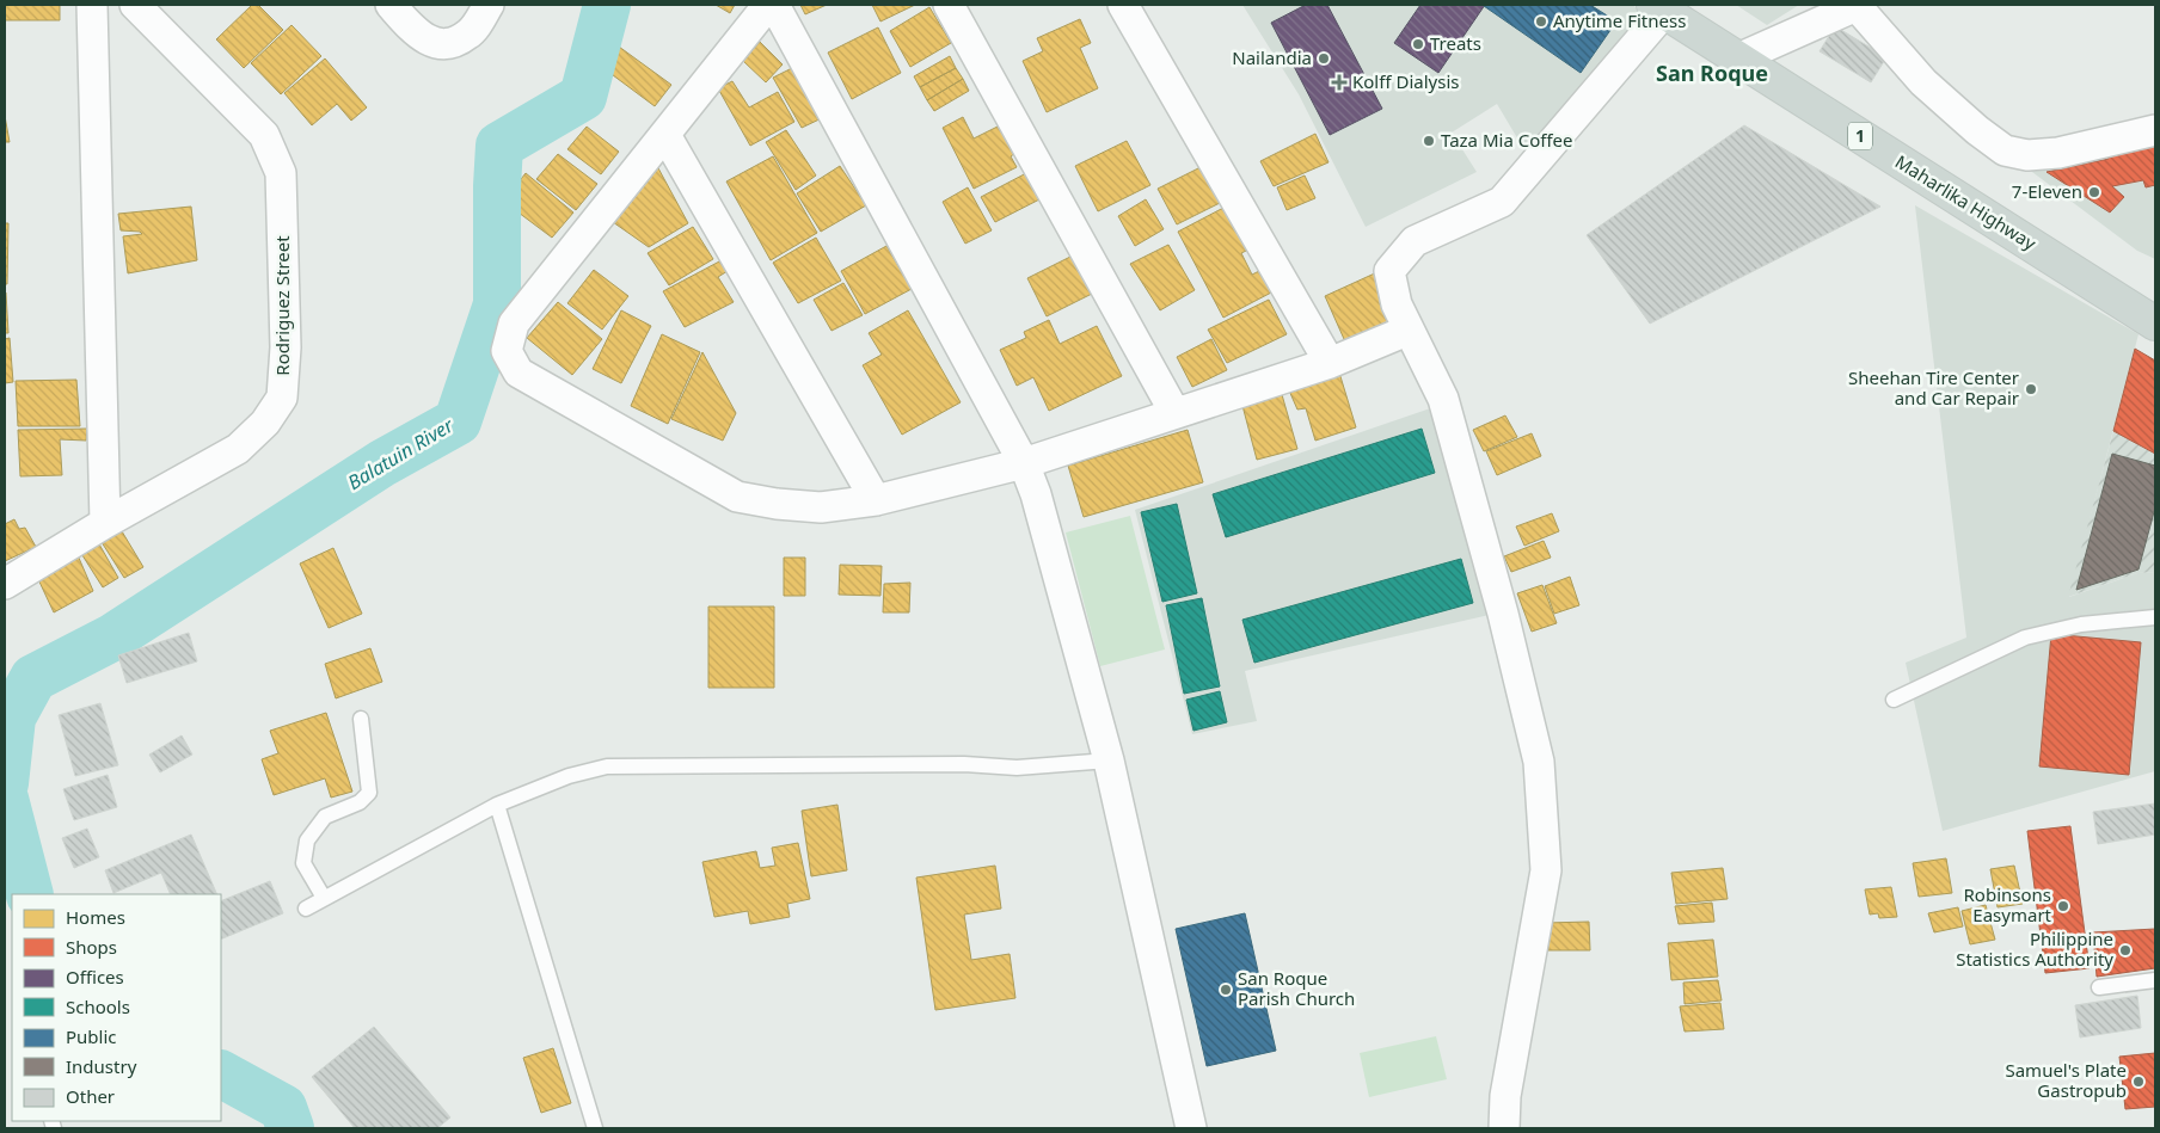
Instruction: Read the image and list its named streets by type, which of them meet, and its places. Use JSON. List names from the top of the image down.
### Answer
{
  "streets": {
    "main road": ["1", "Maharlika Highway"],
    "street": ["Rodriguez Street"]
  },
  "districts": ["San Roque"],
  "water": ["Balatuin River"],
  "places": {
    "other": [
      "Anytime Fitness",
      "Treats",
      "Nailandia",
      "Taza Mia Coffee",
      "7-Eleven",
      "Sheehan Tire Center and Car Repair",
      "Robinsons Easymart",
      "Philippine Statistics Authority",
      "San Roque Parish Church",
      "Samuel's Plate Gastropub"
    ],
    "health": ["Kolff Dialysis"]
  },
  "legend": [
    "Homes",
    "Shops",
    "Offices",
    "Schools",
    "Public",
    "Industry",
    "Other"
  ]
}
